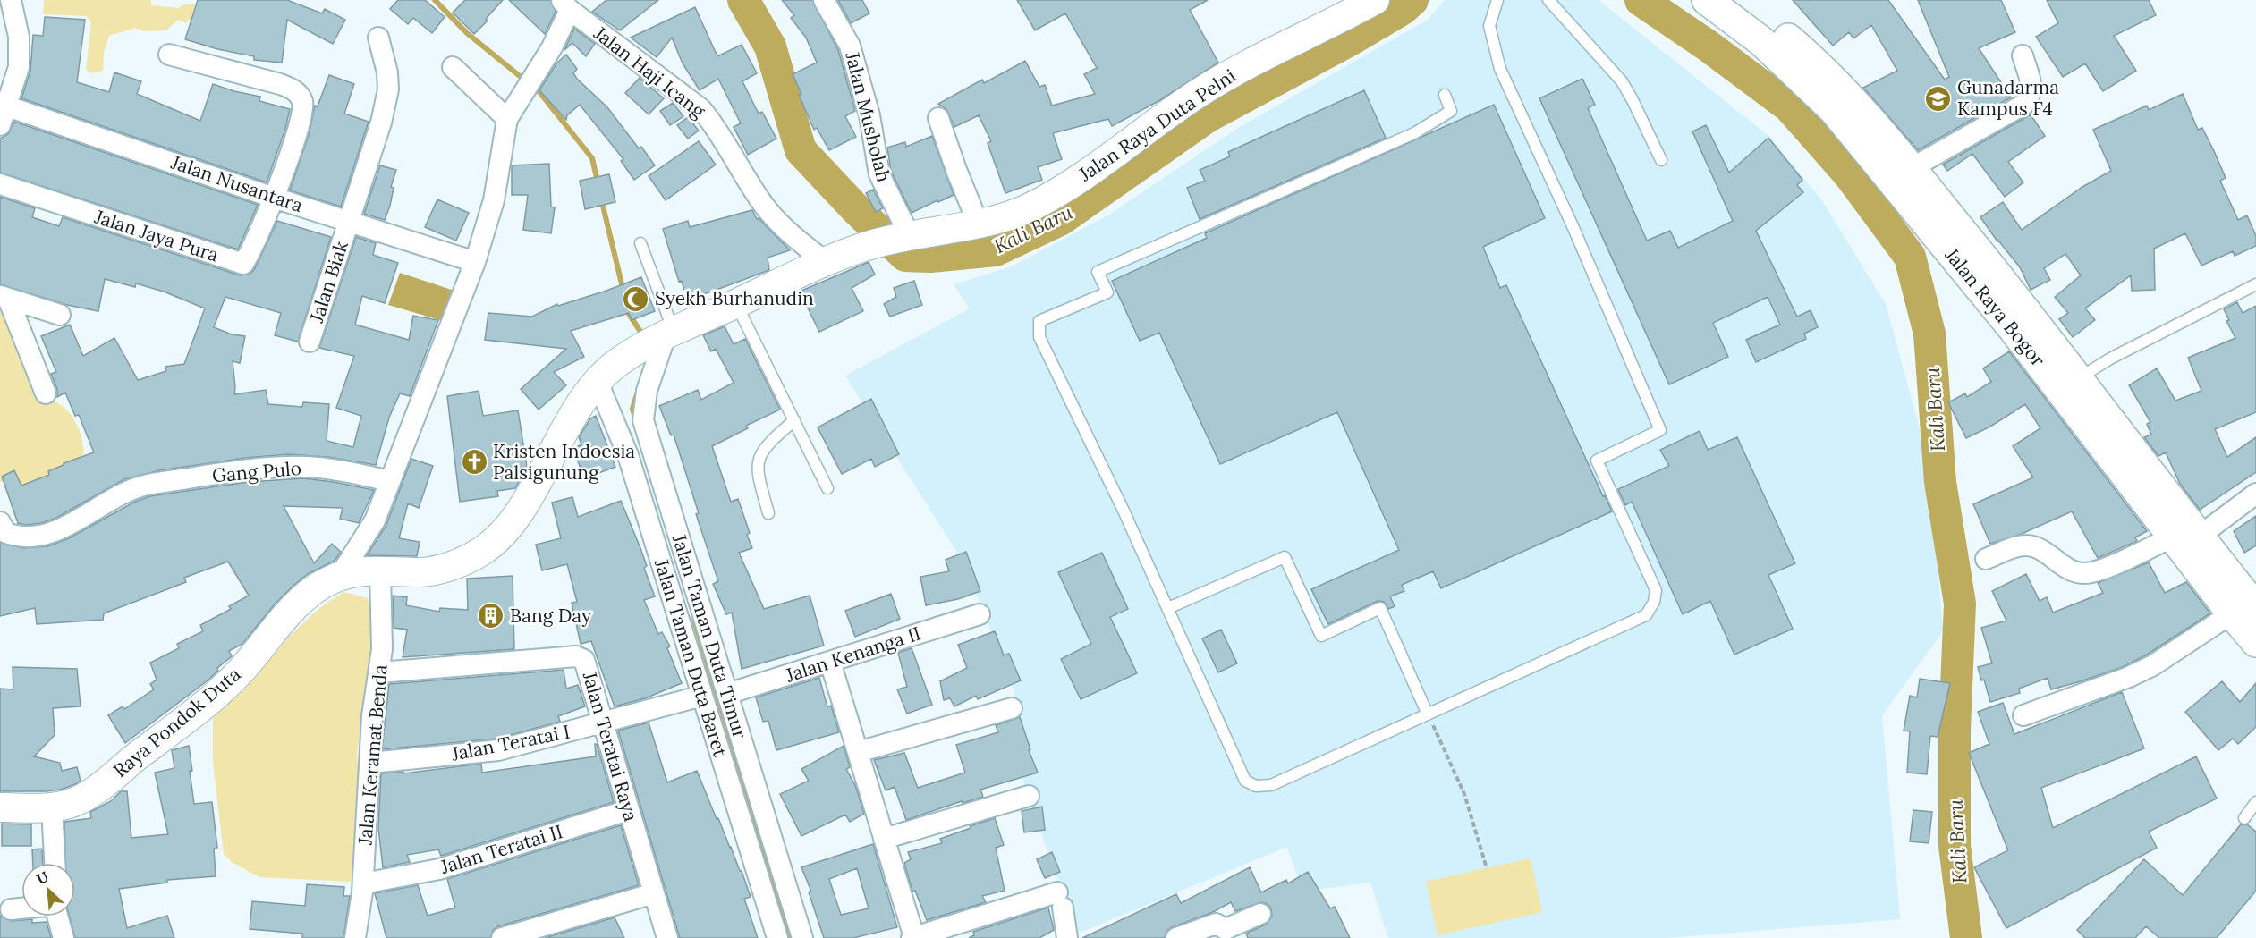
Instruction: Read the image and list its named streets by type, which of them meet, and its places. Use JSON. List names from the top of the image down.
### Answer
{
  "streets": {
    "highway": ["Jalan Raya Bogor"],
    "main road": ["Jalan Raya Duta Pelni", "Raya Pondok Duta"],
    "street": [
      "Jalan Haji Icang",
      "Jalan Musholah",
      "Jalan Nusantara",
      "Jalan Jaya Pura",
      "Jalan Biak",
      "Gang Pulo",
      "Jalan Taman Duta Timur",
      "Jalan Kenanga II",
      "Jalan Taman Duta Baret",
      "Jalan Teratai I",
      "Jalan Teratai Raya",
      "Jalan Keramat Benda",
      "Jalan Teratai II"
    ]
  },
  "crossings": [
    ["Jalan Haji Icang", "Raya Pondok Duta"],
    ["Jalan Musholah", "Jalan Raya Duta Pelni"],
    ["Jalan Musholah", "Raya Pondok Duta"],
    ["Jalan Raya Duta Pelni", "Raya Pondok Duta"],
    ["Jalan Nusantara", "Jalan Jaya Pura"],
    ["Jalan Nusantara", "Jalan Biak"],
    ["Jalan Taman Duta Timur", "Jalan Kenanga II"],
    ["Jalan Taman Duta Timur", "Raya Pondok Duta"],
    ["Jalan Taman Duta Baret", "Raya Pondok Duta"],
    ["Jalan Taman Duta Baret", "Jalan Teratai I"],
    ["Raya Pondok Duta", "Jalan Keramat Benda"],
    ["Jalan Teratai I", "Jalan Teratai Raya"],
    ["Jalan Teratai Raya", "Jalan Keramat Benda"],
    ["Jalan Teratai Raya", "Jalan Teratai II"]
  ],
  "water": ["Kali Baru"],
  "places": {
    "school or university": ["Gunadarma Kampus F4"],
    "mosque": ["Syekh Burhanudin"],
    "church": ["Kristen Indoesia Palsigunung"],
    "building": ["Bang Day"]
  },
  "north": "top left"
}
